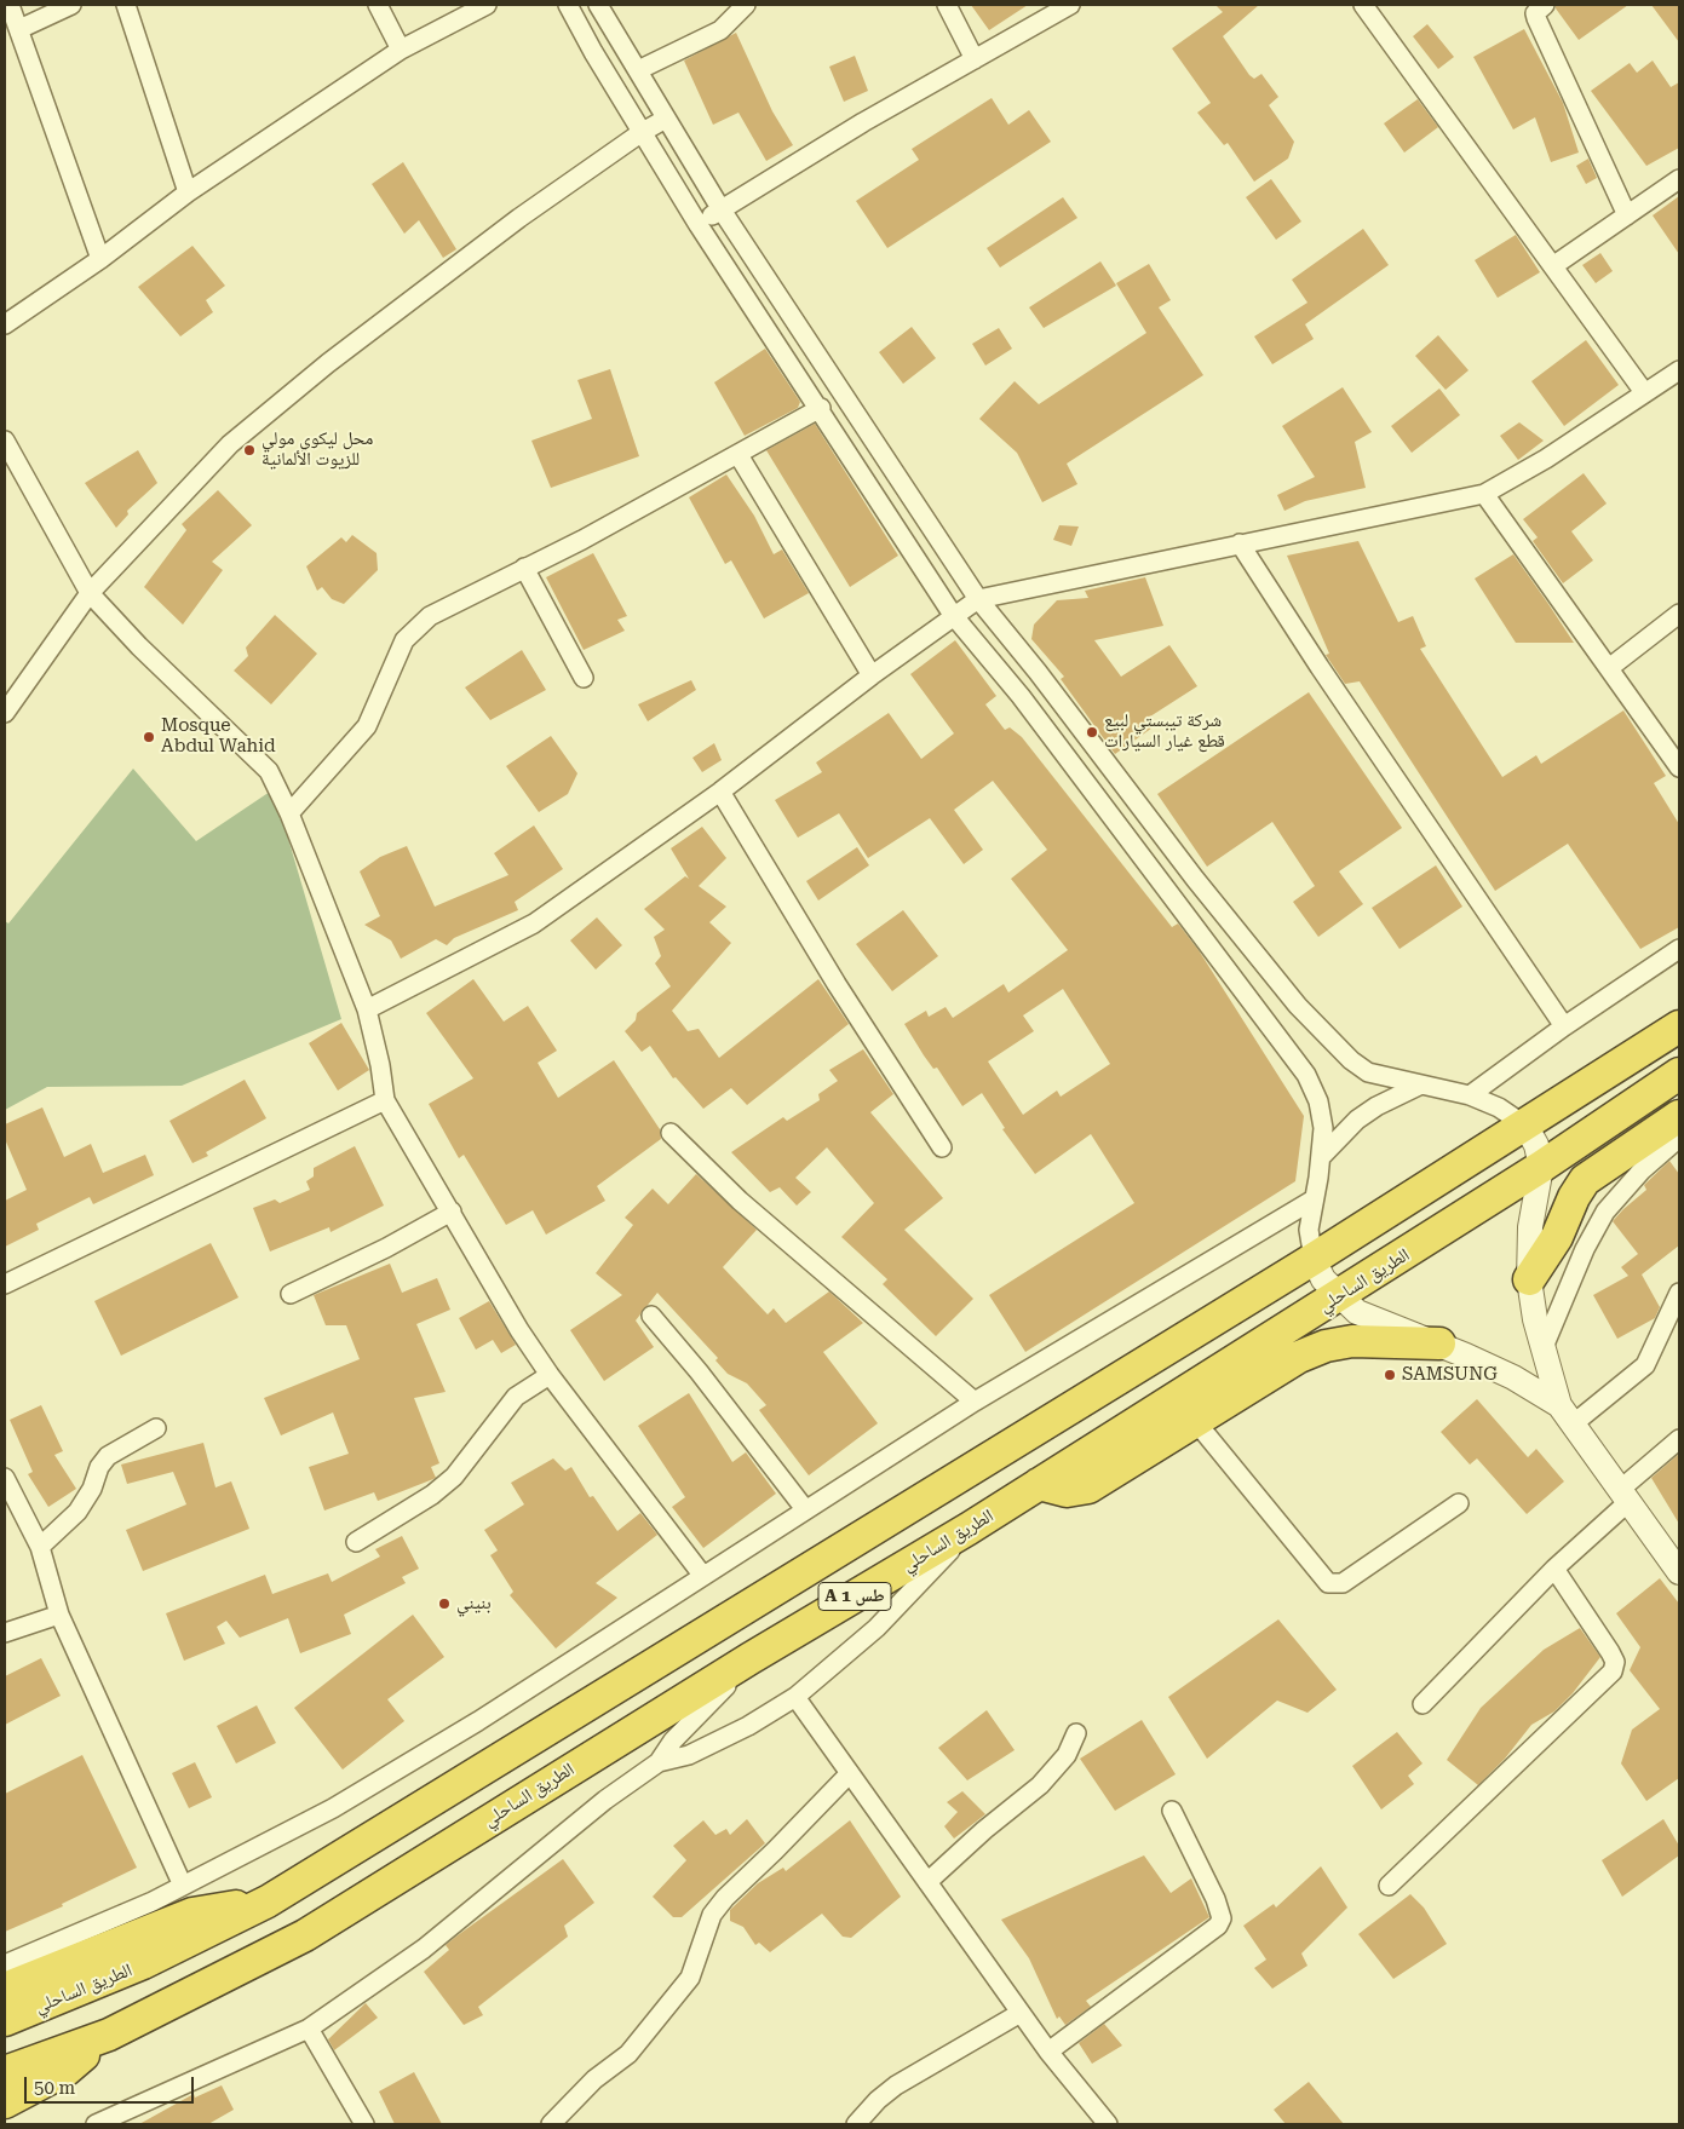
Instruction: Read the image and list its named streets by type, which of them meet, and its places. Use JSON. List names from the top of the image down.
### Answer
{
  "streets": {
    "highway": ["الطريق الساحلي", "A 1 طس"]
  },
  "places": [
    "محل ليكوي مولي للزيوت الألمانية",
    "شركة تيبستي لبيع قطع غيار السيارات",
    "Mosque Abdul Wahid",
    "SAMSUNG",
    "بنيني"
  ],
  "scale_bar": "50 m"
}
